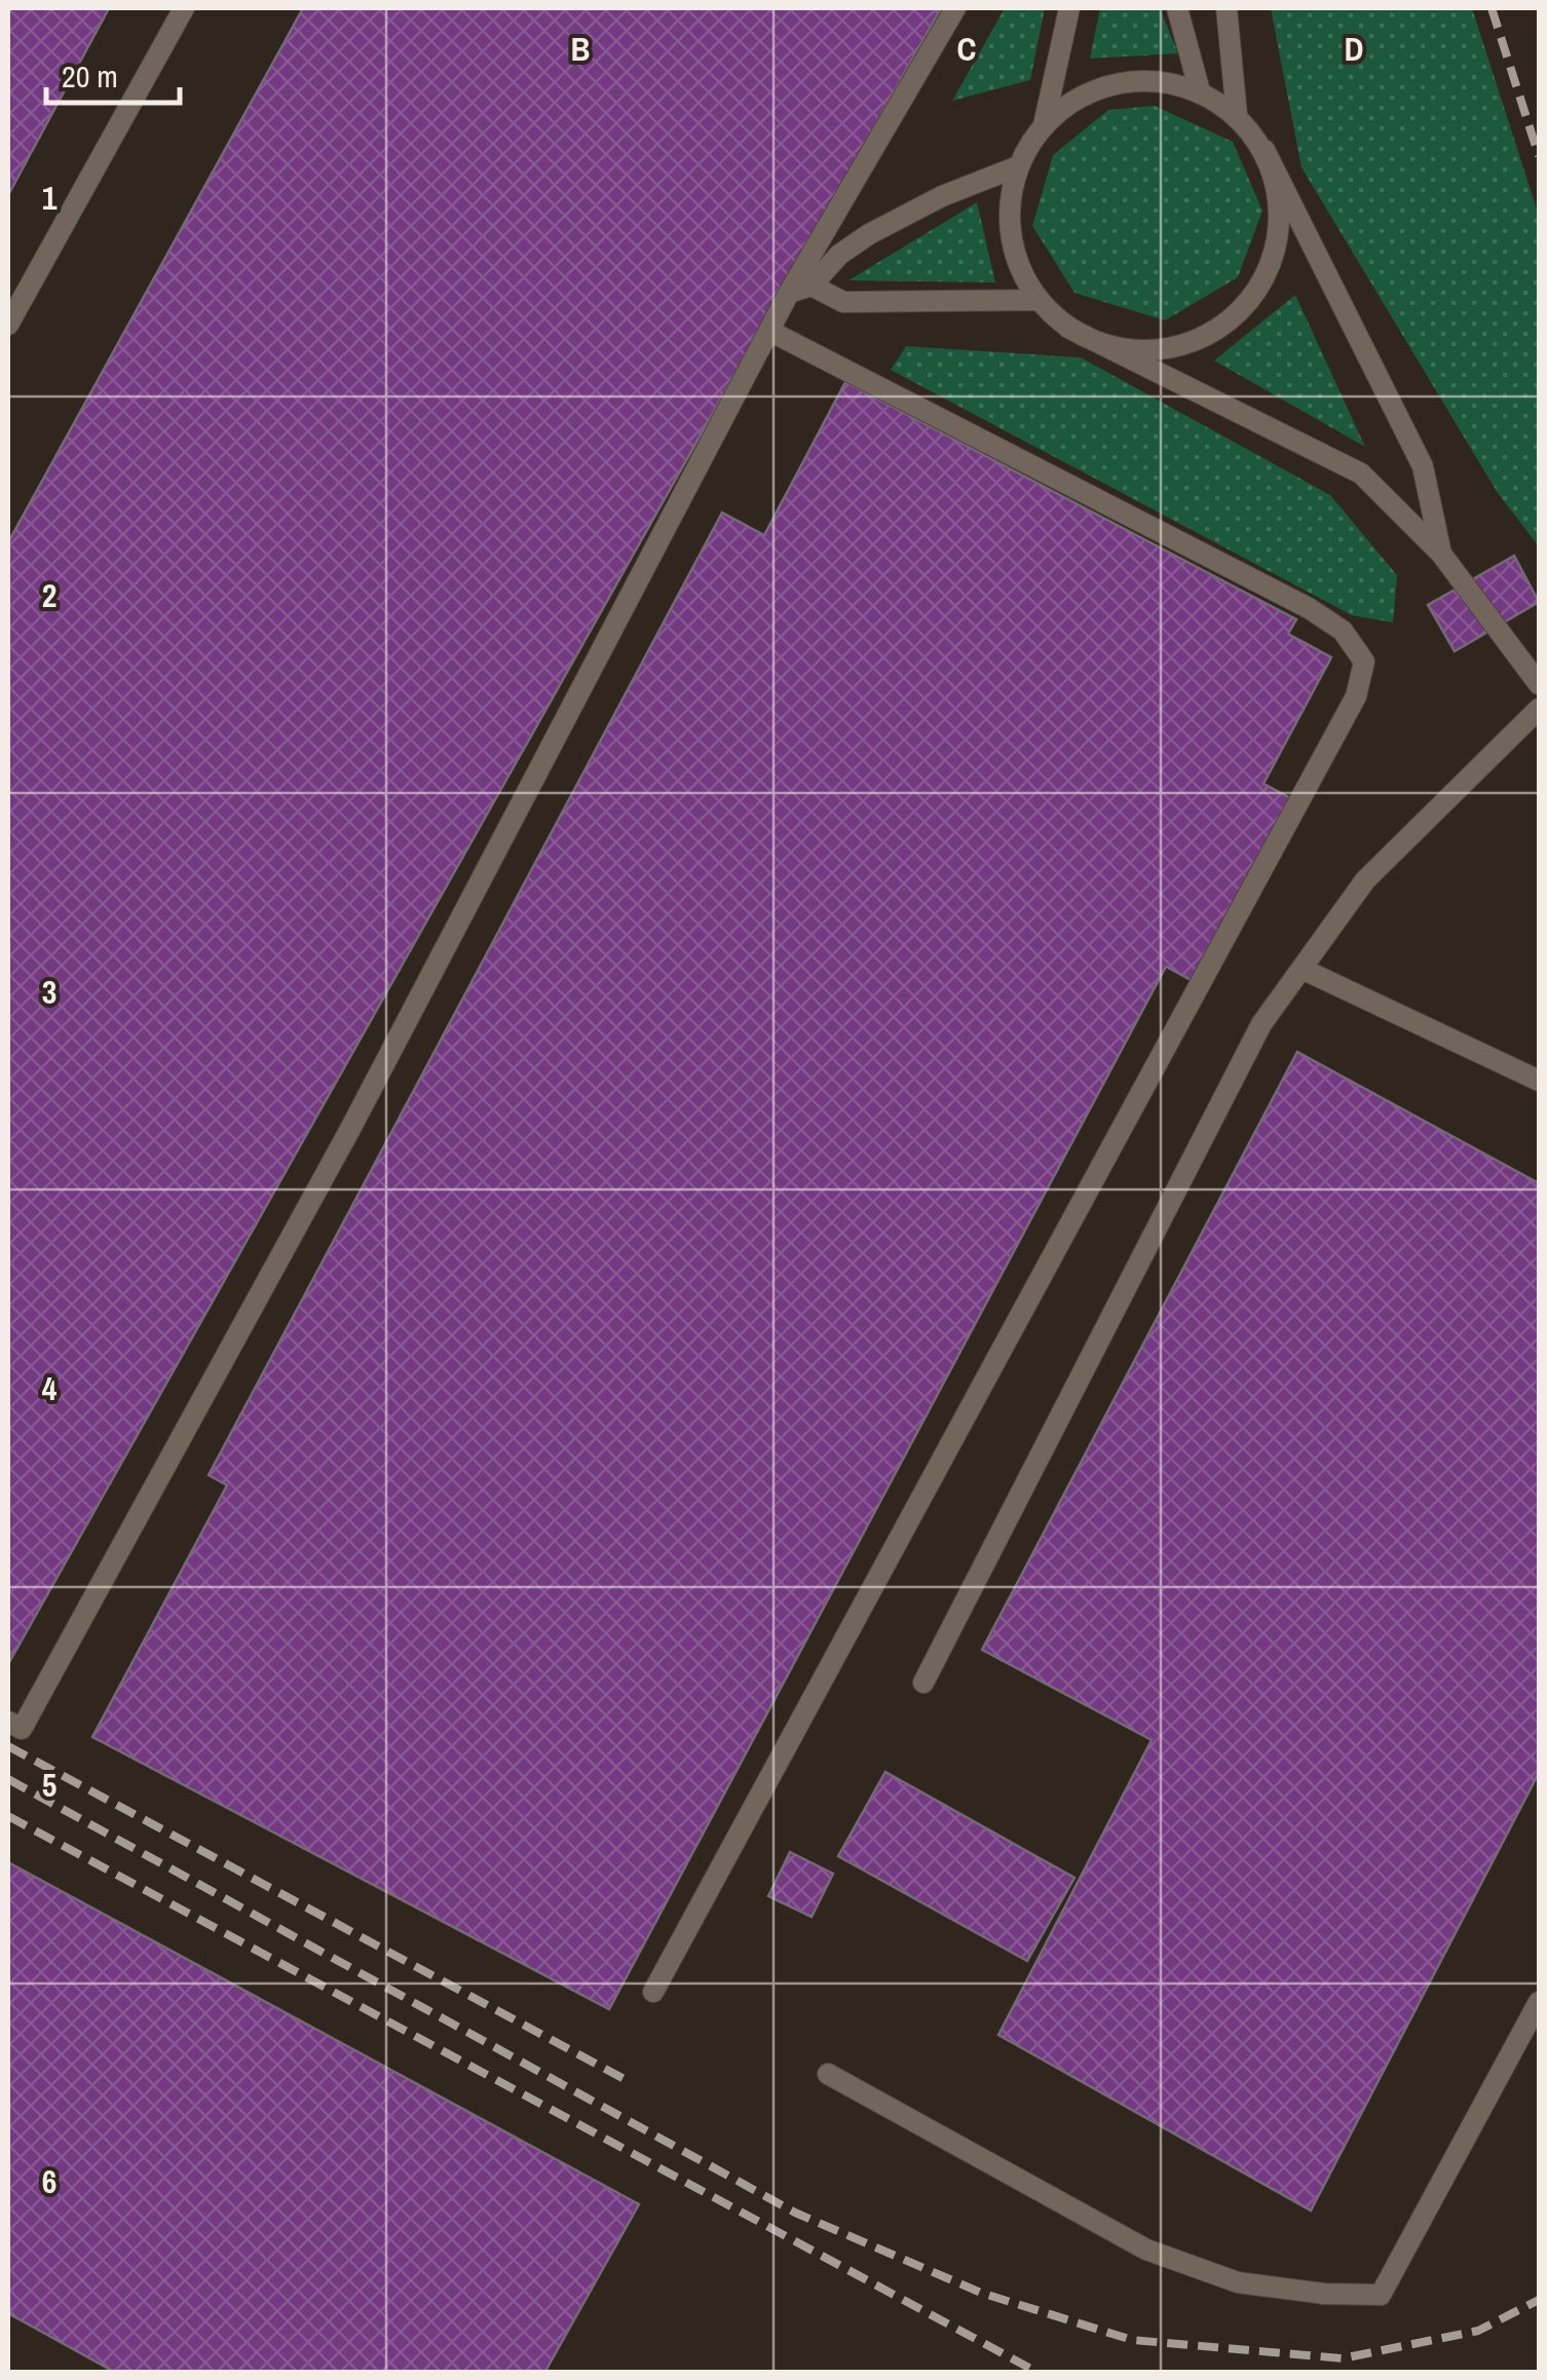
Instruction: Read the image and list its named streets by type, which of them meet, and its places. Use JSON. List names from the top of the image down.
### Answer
{
  "scale_bar": "20 m",
  "grid": {
    "columns": ["B", "C", "D"],
    "rows": [
      "1",
      "2",
      "3",
      "4",
      "5",
      "6"
    ]
  }
}
